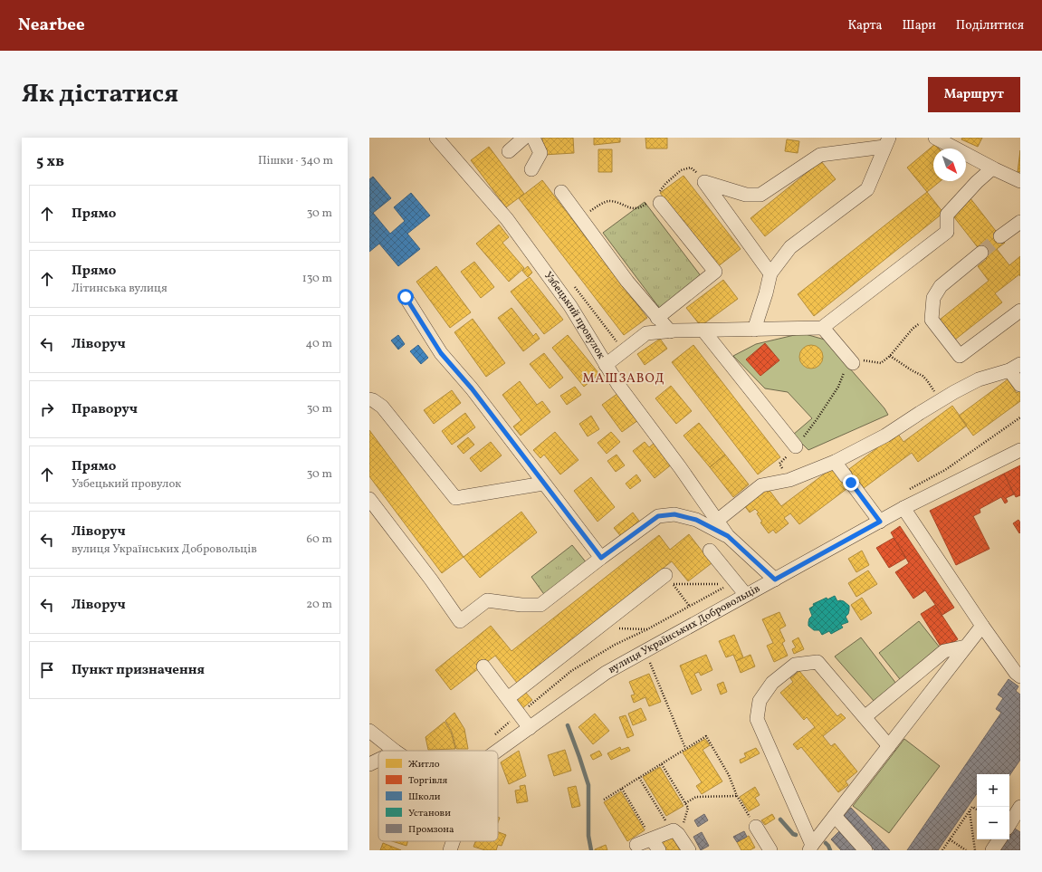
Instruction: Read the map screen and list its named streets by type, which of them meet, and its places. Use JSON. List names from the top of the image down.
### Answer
{
  "streets": {
    "street": ["Узбецький провулок", "вулиця Українських Добровольців"]
  },
  "crossings": [
    ["Узбецький провулок", "вулиця Українських Добровольців"]
  ],
  "districts": ["МАШЗАВОД"],
  "legend": [
    "Житло",
    "Торгівля",
    "Школи",
    "Установи",
    "Промзона"
  ],
  "north": "bottom right",
  "page": {
    "header": "Nearbee",
    "nav": ["Карта", "Шари", "Поділитися"],
    "title": "Як дістатися",
    "buttons": "Маршрут",
    "heading": ["5 хв", "Пішки · 340 m"],
    "list": [
      ["Прямо", "30 m"],
      ["Прямо", "Літинська вулиця", "130 m"],
      ["Ліворуч", "40 m"],
      ["Праворуч", "30 m"],
      ["Прямо", "Узбецький провулок", "30 m"],
      ["Ліворуч", "вулиця Українських Добровольців", "60 m"],
      ["Ліворуч", "20 m"],
      "Пункт призначення"
    ],
    "map_buttons": ["+", "−"]
  }
}
